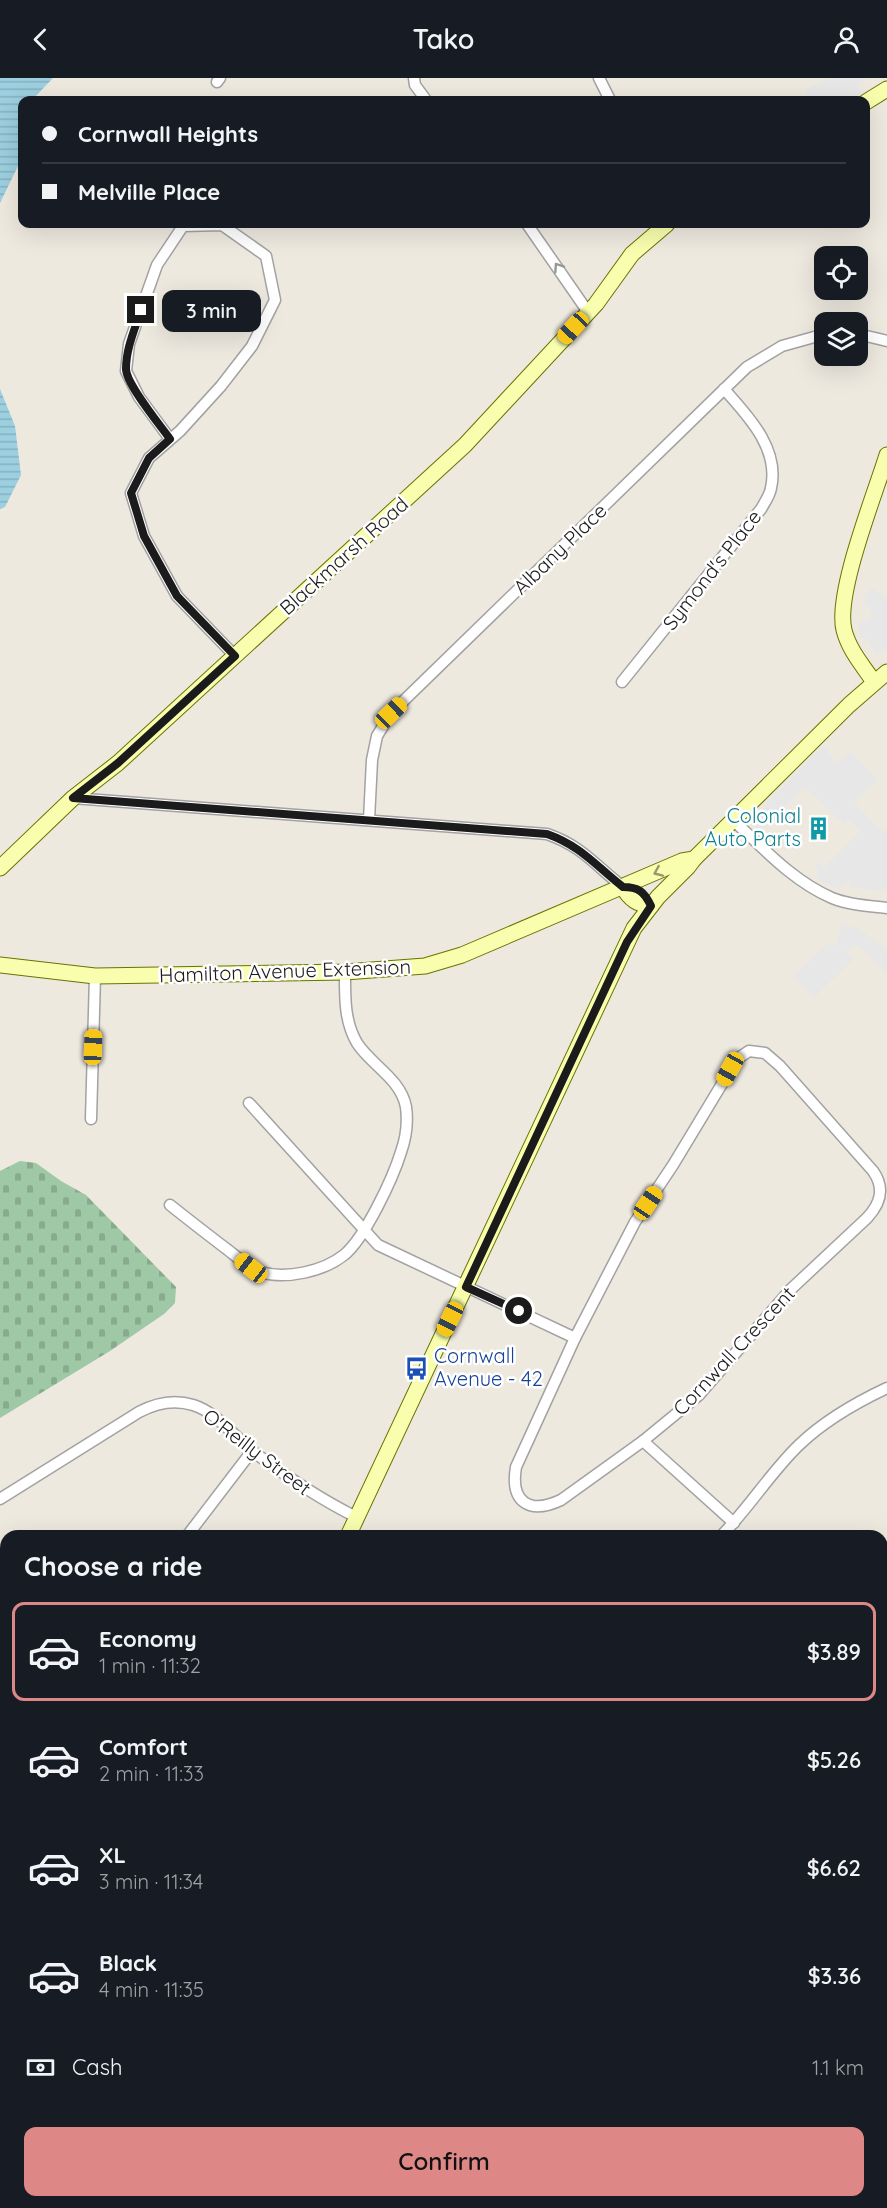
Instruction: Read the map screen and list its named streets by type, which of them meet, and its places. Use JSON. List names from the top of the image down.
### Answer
{
  "streets": {
    "street": [
      "Albany Place",
      "Blackmarsh Road",
      "Symond's Place",
      "Hamilton Avenue Extension",
      "Cornwall Crescent",
      "O'Reilly Street"
    ]
  },
  "crossings": [
    ["Albany Place", "Symond's Place"]
  ],
  "places": {
    "building": ["Colonial Auto Parts"],
    "bus stop": ["Cornwall Avenue - 42"]
  },
  "page": {
    "header": "Tako",
    "banner": ["Cornwall Heights", "Melville Place"],
    "bubble": "3 min",
    "heading": "Choose a ride",
    "list": [
      {
        "name": "Economy",
        "note": "1 min · 11:32",
        "value": "$3.89"
      },
      {
        "name": "Comfort",
        "note": "2 min · 11:33",
        "value": "$5.26"
      },
      {
        "name": "XL",
        "note": "3 min · 11:34",
        "value": "$6.62"
      },
      {
        "name": "Black",
        "note": "4 min · 11:35",
        "value": "$3.36"
      }
    ],
    "pay": ["Cash", "1.1 km"],
    "buttons": "Confirm"
  }
}
